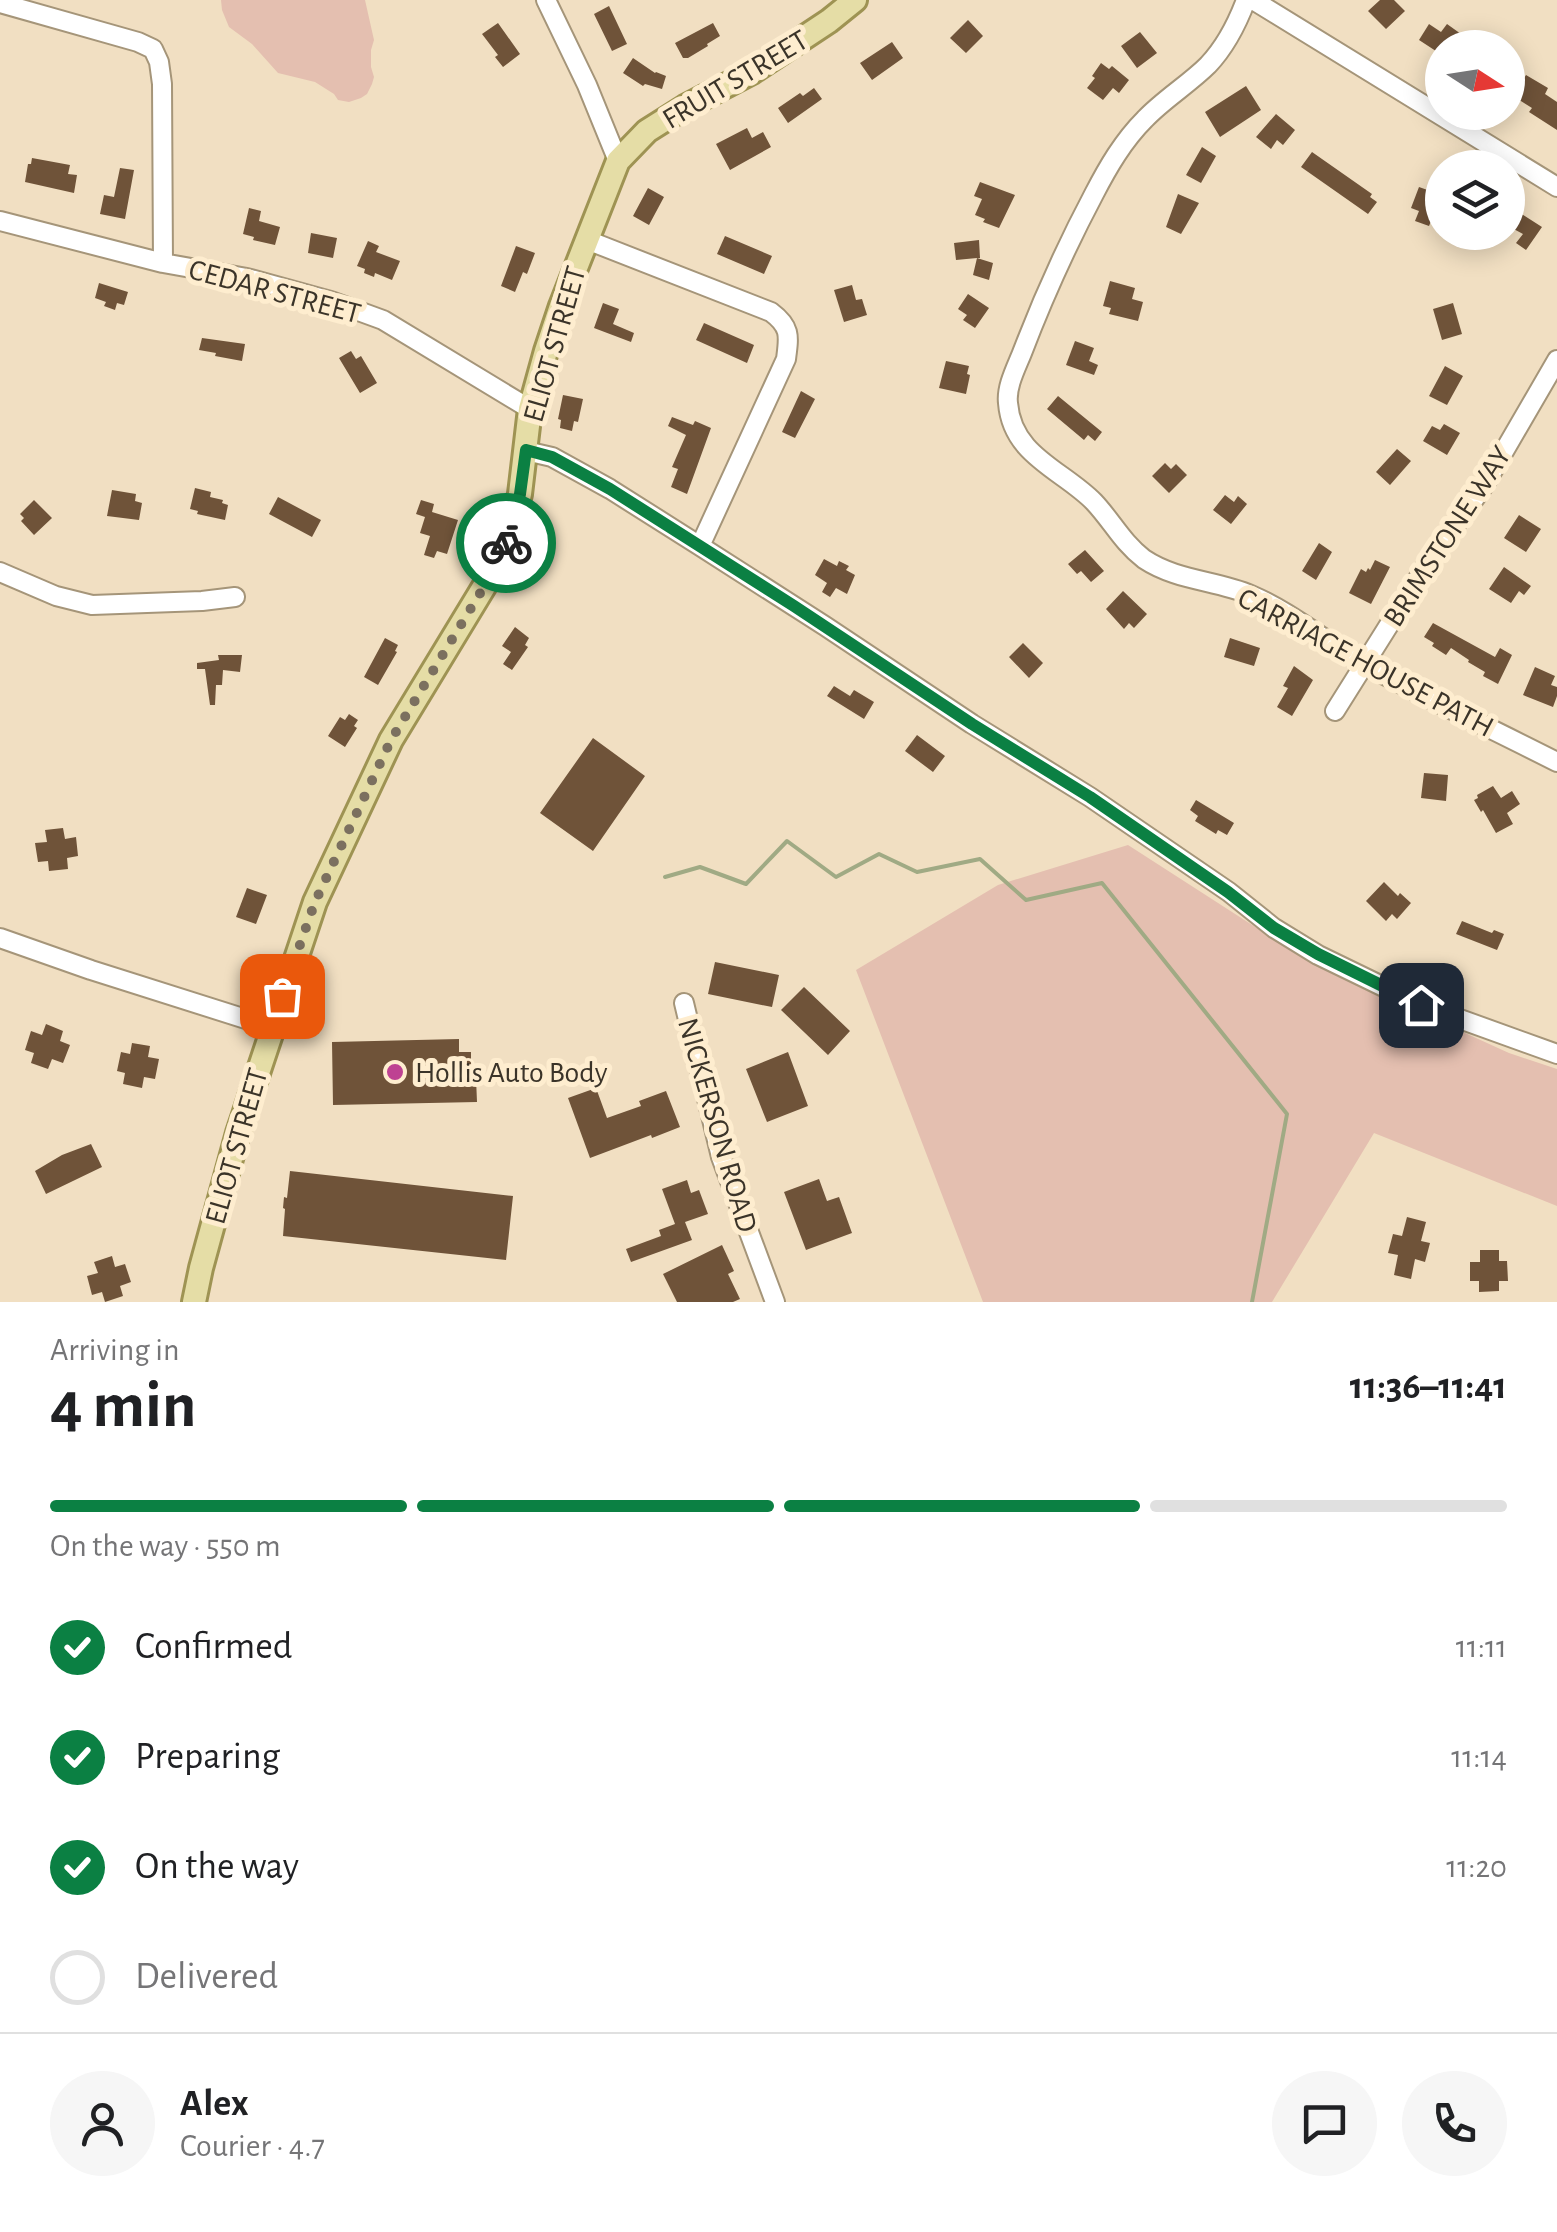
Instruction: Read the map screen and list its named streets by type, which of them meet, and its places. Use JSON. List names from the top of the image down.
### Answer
{
  "streets": {
    "main road": ["FRUIT STREET", "ELIOT STREET"],
    "street": [
      "CEDAR STREET",
      "BRIMSTONE WAY",
      "CARRIAGE HOUSE PATH",
      "NICKERSON ROAD"
    ]
  },
  "crossings": [
    ["FRUIT STREET", "ELIOT STREET"],
    ["CEDAR STREET", "ELIOT STREET"],
    ["BRIMSTONE WAY", "CARRIAGE HOUSE PATH"]
  ],
  "places": ["Hollis Auto Body"],
  "north": "right",
  "page": {
    "heading": ["4 min", "Arriving in", "11:36–11:41"],
    "panel": ["Alex", "Courier · 4.7"],
    "bar": "On the way · 550 m",
    "list": [
      ["Confirmed", "11:11"],
      ["Preparing", "11:14"],
      ["On the way", "11:20"],
      "Delivered"
    ]
  }
}
